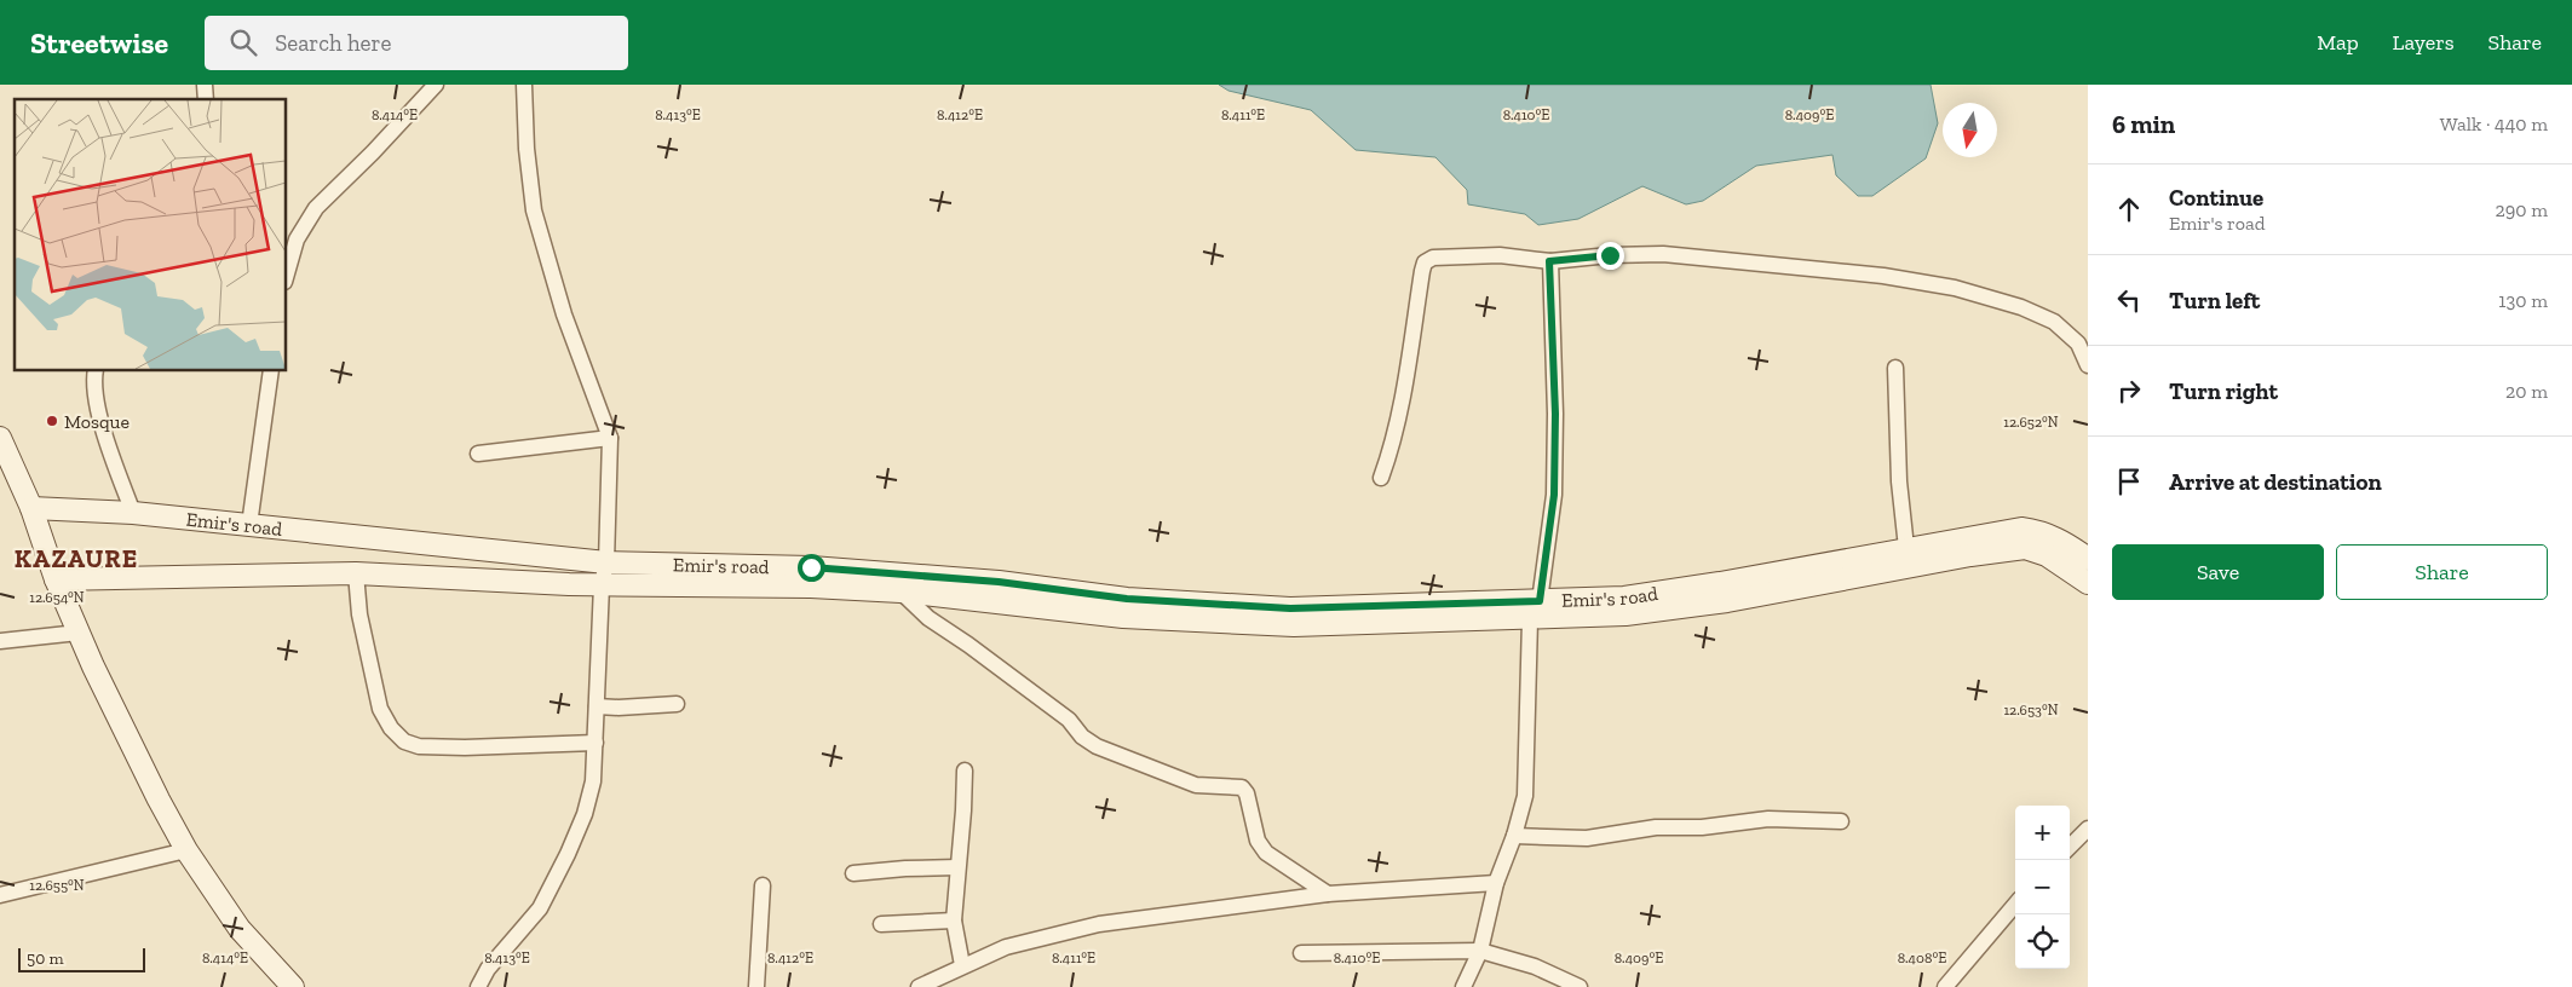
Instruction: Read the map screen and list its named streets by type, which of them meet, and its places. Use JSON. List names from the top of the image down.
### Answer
{
  "streets": {
    "main road": ["Emir's road"]
  },
  "districts": ["KAZAURE"],
  "places": ["Mosque"],
  "scale_bar": "50 m",
  "north": "bottom",
  "page": {
    "header": "Streetwise",
    "search": "Search here",
    "nav": ["Map", "Layers", "Share"],
    "heading": ["6 min", "Walk · 440 m"],
    "list": [
      ["Continue", "Emir's road", "290 m"],
      ["Turn left", "130 m"],
      ["Turn right", "20 m"],
      "Arrive at destination"
    ],
    "buttons": ["Save", "Share"],
    "map_buttons": ["+", "−"],
    "scale": "50 m"
  },
  "coordinates": [
    "8.414°E",
    "8.413°E",
    "8.412°E",
    "8.411°E",
    "8.410°E",
    "8.409°E",
    "12.652°N",
    "12.654°N",
    "12.653°N",
    "12.655°N",
    "8.408°E"
  ]
}
